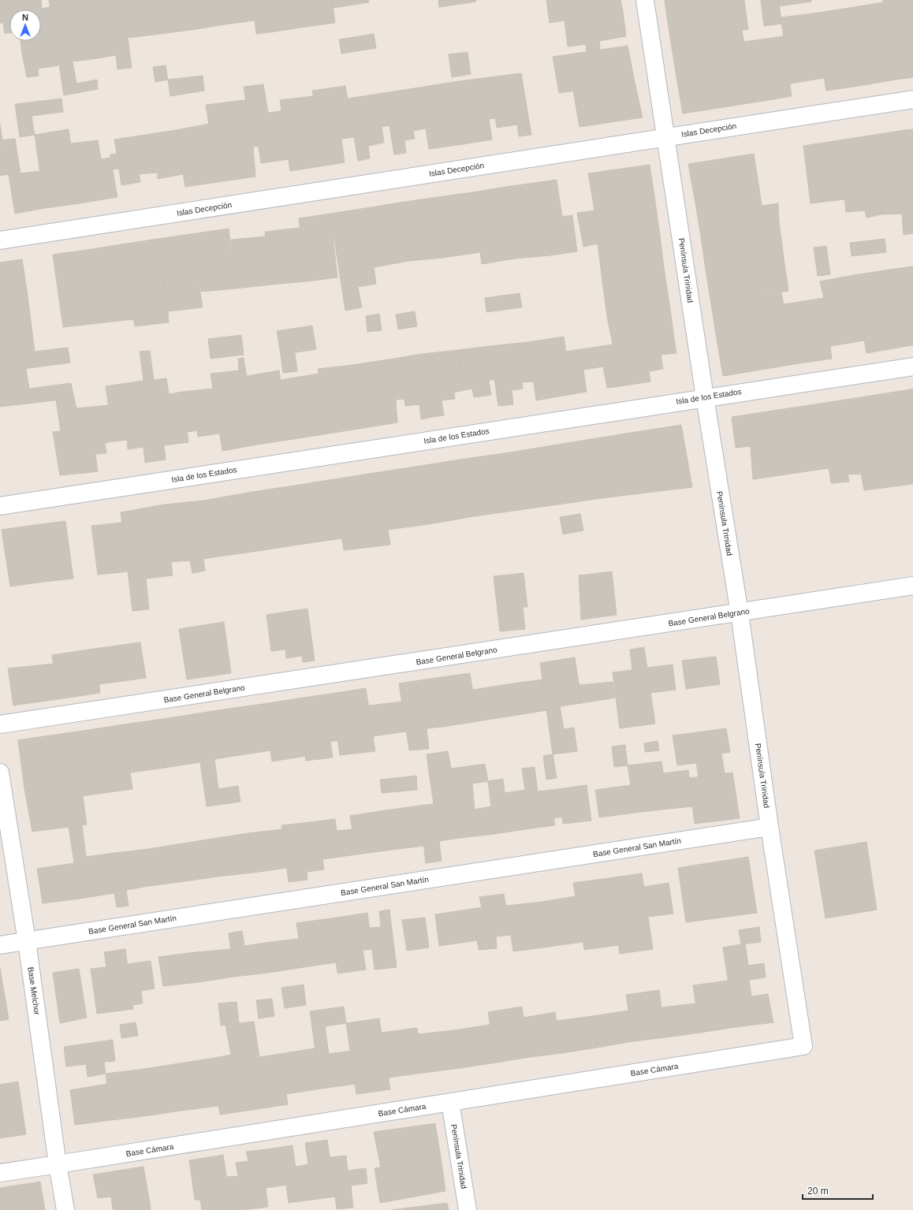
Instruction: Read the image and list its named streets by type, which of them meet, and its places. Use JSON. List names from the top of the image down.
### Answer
{
  "streets": {
    "street": [
      "Islas Decepción",
      "Península Trinidad",
      "Isla de los Estados",
      "Base General Belgrano",
      "Base General San Martín",
      "Base Melchor",
      "Base Cámara"
    ]
  },
  "crossings": [
    ["Islas Decepción", "Península Trinidad"],
    ["Península Trinidad", "Isla de los Estados"],
    ["Península Trinidad", "Base General Belgrano"],
    ["Península Trinidad", "Base General San Martín"],
    ["Península Trinidad", "Base Cámara"],
    ["Base General San Martín", "Base Melchor"],
    ["Base Melchor", "Base Cámara"]
  ],
  "scale_bar": "20 m",
  "north": "top"
}
